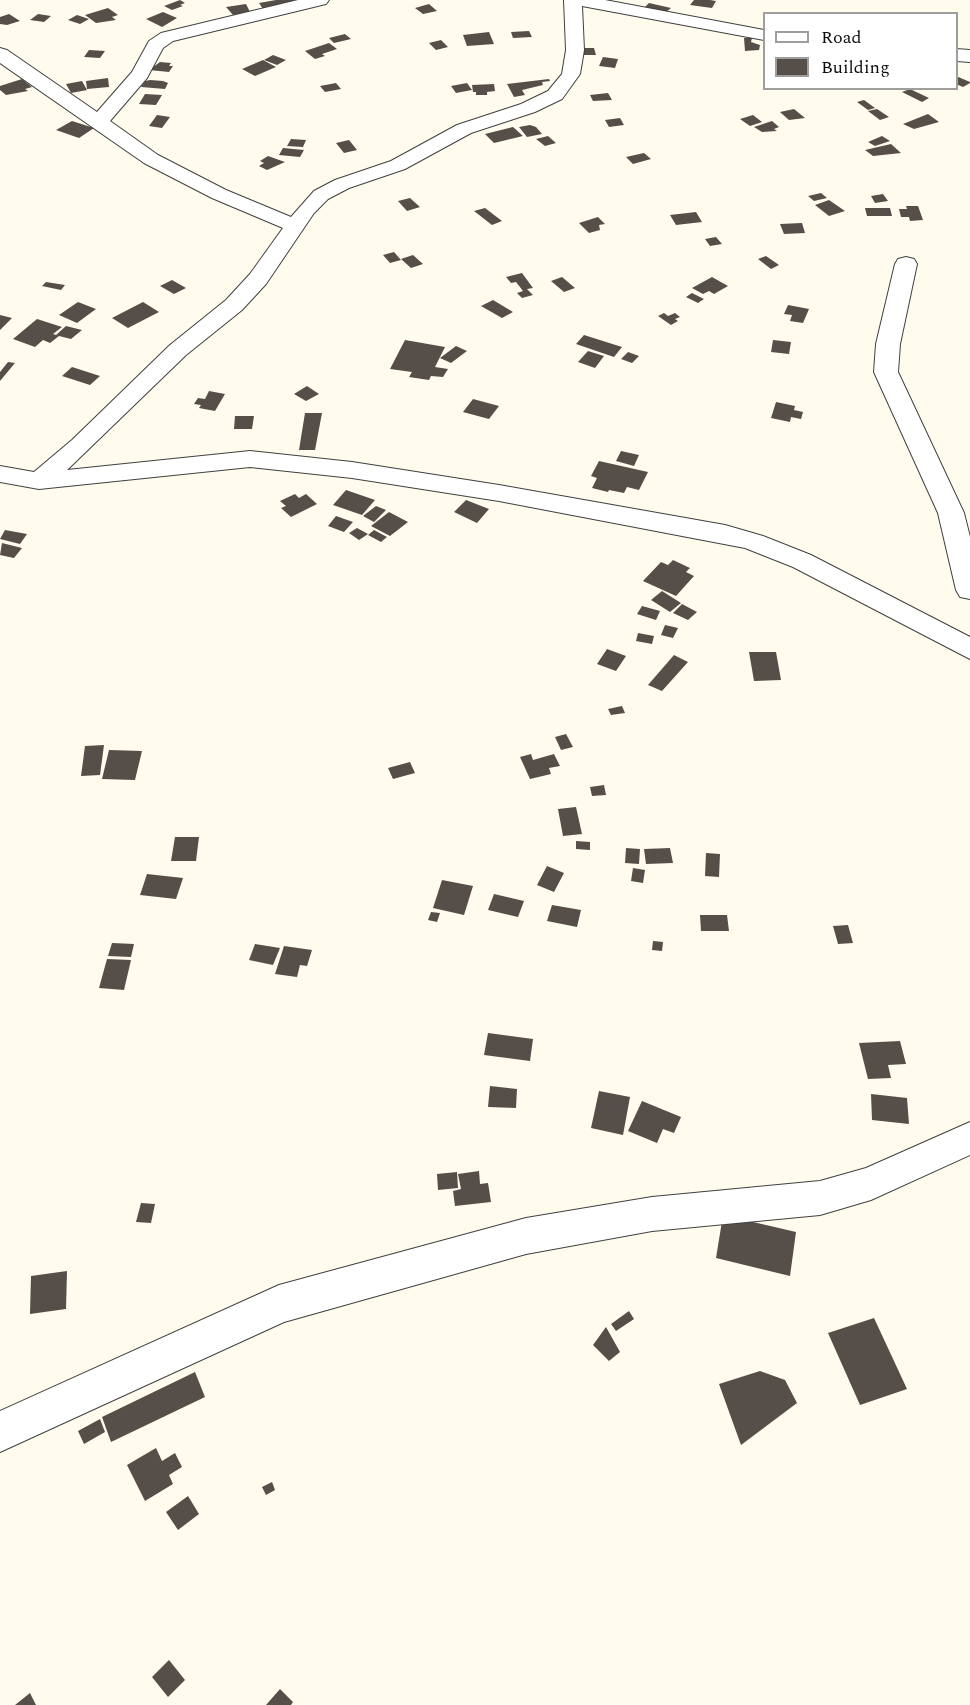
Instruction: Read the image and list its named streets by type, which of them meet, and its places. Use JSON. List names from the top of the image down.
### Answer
{
  "legend": ["Road", "Building"]
}
